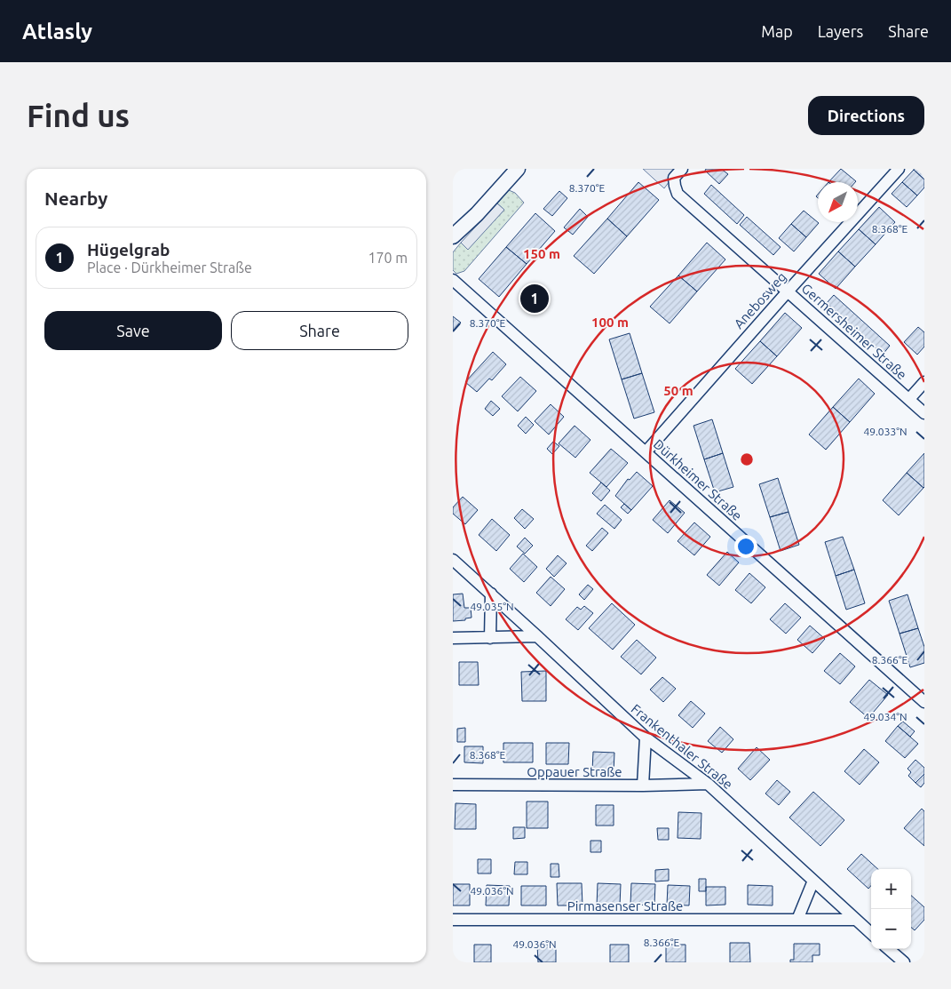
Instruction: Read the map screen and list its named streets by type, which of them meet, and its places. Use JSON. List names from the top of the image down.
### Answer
{
  "streets": {
    "street": [
      "Anebosweg",
      "Germersheimer Straße",
      "Dürkheimer Straße",
      "Frankenthaler Straße",
      "Oppauer Straße",
      "Pirmasenser Straße"
    ]
  },
  "crossings": [
    ["Anebosweg", "Germersheimer Straße"],
    ["Anebosweg", "Dürkheimer Straße"],
    ["Frankenthaler Straße", "Oppauer Straße"],
    ["Frankenthaler Straße", "Pirmasenser Straße"]
  ],
  "north": "bottom left",
  "page": {
    "header": "Atlasly",
    "nav": ["Map", "Layers", "Share"],
    "buttons": [
      "Directions",
      ["Save", "Share"]
    ],
    "title": "Find us",
    "heading": "Nearby",
    "list": [
      {
        "mark": "1",
        "name": "Hügelgrab",
        "note": "Place · Dürkheimer Straße",
        "value": "170 m"
      }
    ],
    "pins": "1",
    "map_buttons": ["+", "−"]
  },
  "coordinates": [
    "8.370°E",
    "8.368°E",
    "49.033°N",
    "49.035°N",
    "8.366°E",
    "49.034°N",
    "49.036°N"
  ],
  "rings": ["150 m", "100 m", "50 m"]
}
